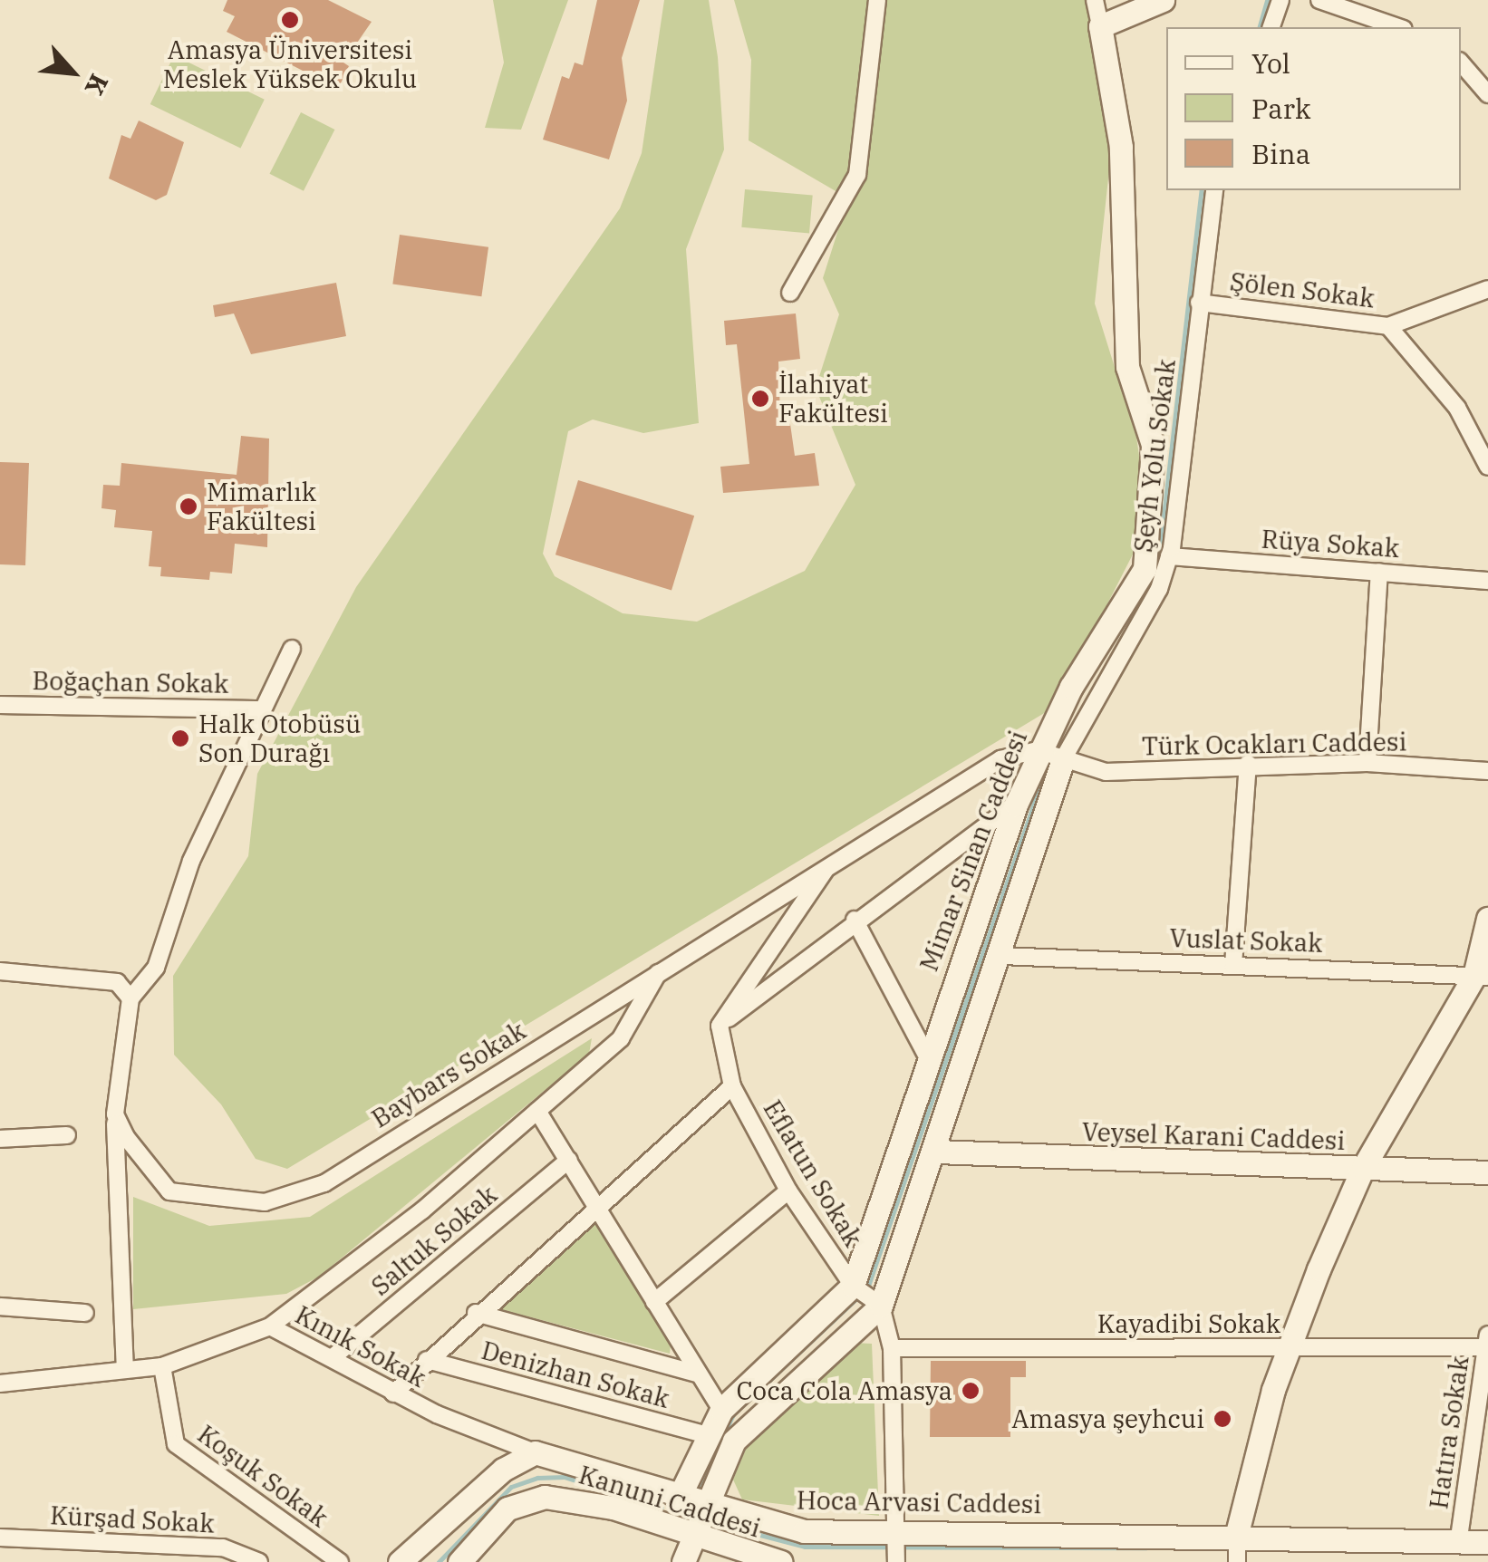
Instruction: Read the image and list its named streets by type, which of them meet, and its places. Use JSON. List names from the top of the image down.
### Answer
{
  "streets": {
    "street": [
      "Şölen Sokak",
      "Şeyh Yolu Sokak",
      "Rüya Sokak",
      "Boğaçhan Sokak",
      "Türk Ocakları Caddesi",
      "Mimar Sinan Caddesi",
      "Vuslat Sokak",
      "Baybars Sokak",
      "Veysel Karani Caddesi",
      "Eflatun Sokak",
      "Saltuk Sokak",
      "Kayadibi Sokak",
      "Kınık Sokak",
      "Denizhan Sokak",
      "Hatıra Sokak",
      "Koşuk Sokak",
      "Kanuni Caddesi",
      "Hoca Arvasi Caddesi",
      "Kürşad Sokak"
    ]
  },
  "crossings": [
    ["Şölen Sokak", "Şeyh Yolu Sokak"],
    ["Şeyh Yolu Sokak", "Rüya Sokak"],
    ["Şeyh Yolu Sokak", "Türk Ocakları Caddesi"],
    ["Şeyh Yolu Sokak", "Mimar Sinan Caddesi"],
    ["Türk Ocakları Caddesi", "Mimar Sinan Caddesi"],
    ["Türk Ocakları Caddesi", "Baybars Sokak"],
    ["Mimar Sinan Caddesi", "Vuslat Sokak"],
    ["Mimar Sinan Caddesi", "Baybars Sokak"],
    ["Mimar Sinan Caddesi", "Veysel Karani Caddesi"],
    ["Mimar Sinan Caddesi", "Eflatun Sokak"],
    ["Mimar Sinan Caddesi", "Denizhan Sokak"],
    ["Mimar Sinan Caddesi", "Kanuni Caddesi"],
    ["Mimar Sinan Caddesi", "Hoca Arvasi Caddesi"],
    ["Saltuk Sokak", "Kınık Sokak"],
    ["Kayadibi Sokak", "Hatıra Sokak"],
    ["Kınık Sokak", "Koşuk Sokak"],
    ["Kınık Sokak", "Hoca Arvasi Caddesi"],
    ["Hatıra Sokak", "Hoca Arvasi Caddesi"]
  ],
  "places": [
    "Amasya Üniversitesi Meslek Yüksek Okulu",
    "İlahiyat Fakültesi",
    "Mimarlık Fakültesi",
    "Halk Otobüsü Son Durağı",
    "Coca Cola Amasya",
    "Amasya şeyhcui"
  ],
  "legend": ["Yol", "Park", "Bina"],
  "north": "bottom right"
}
